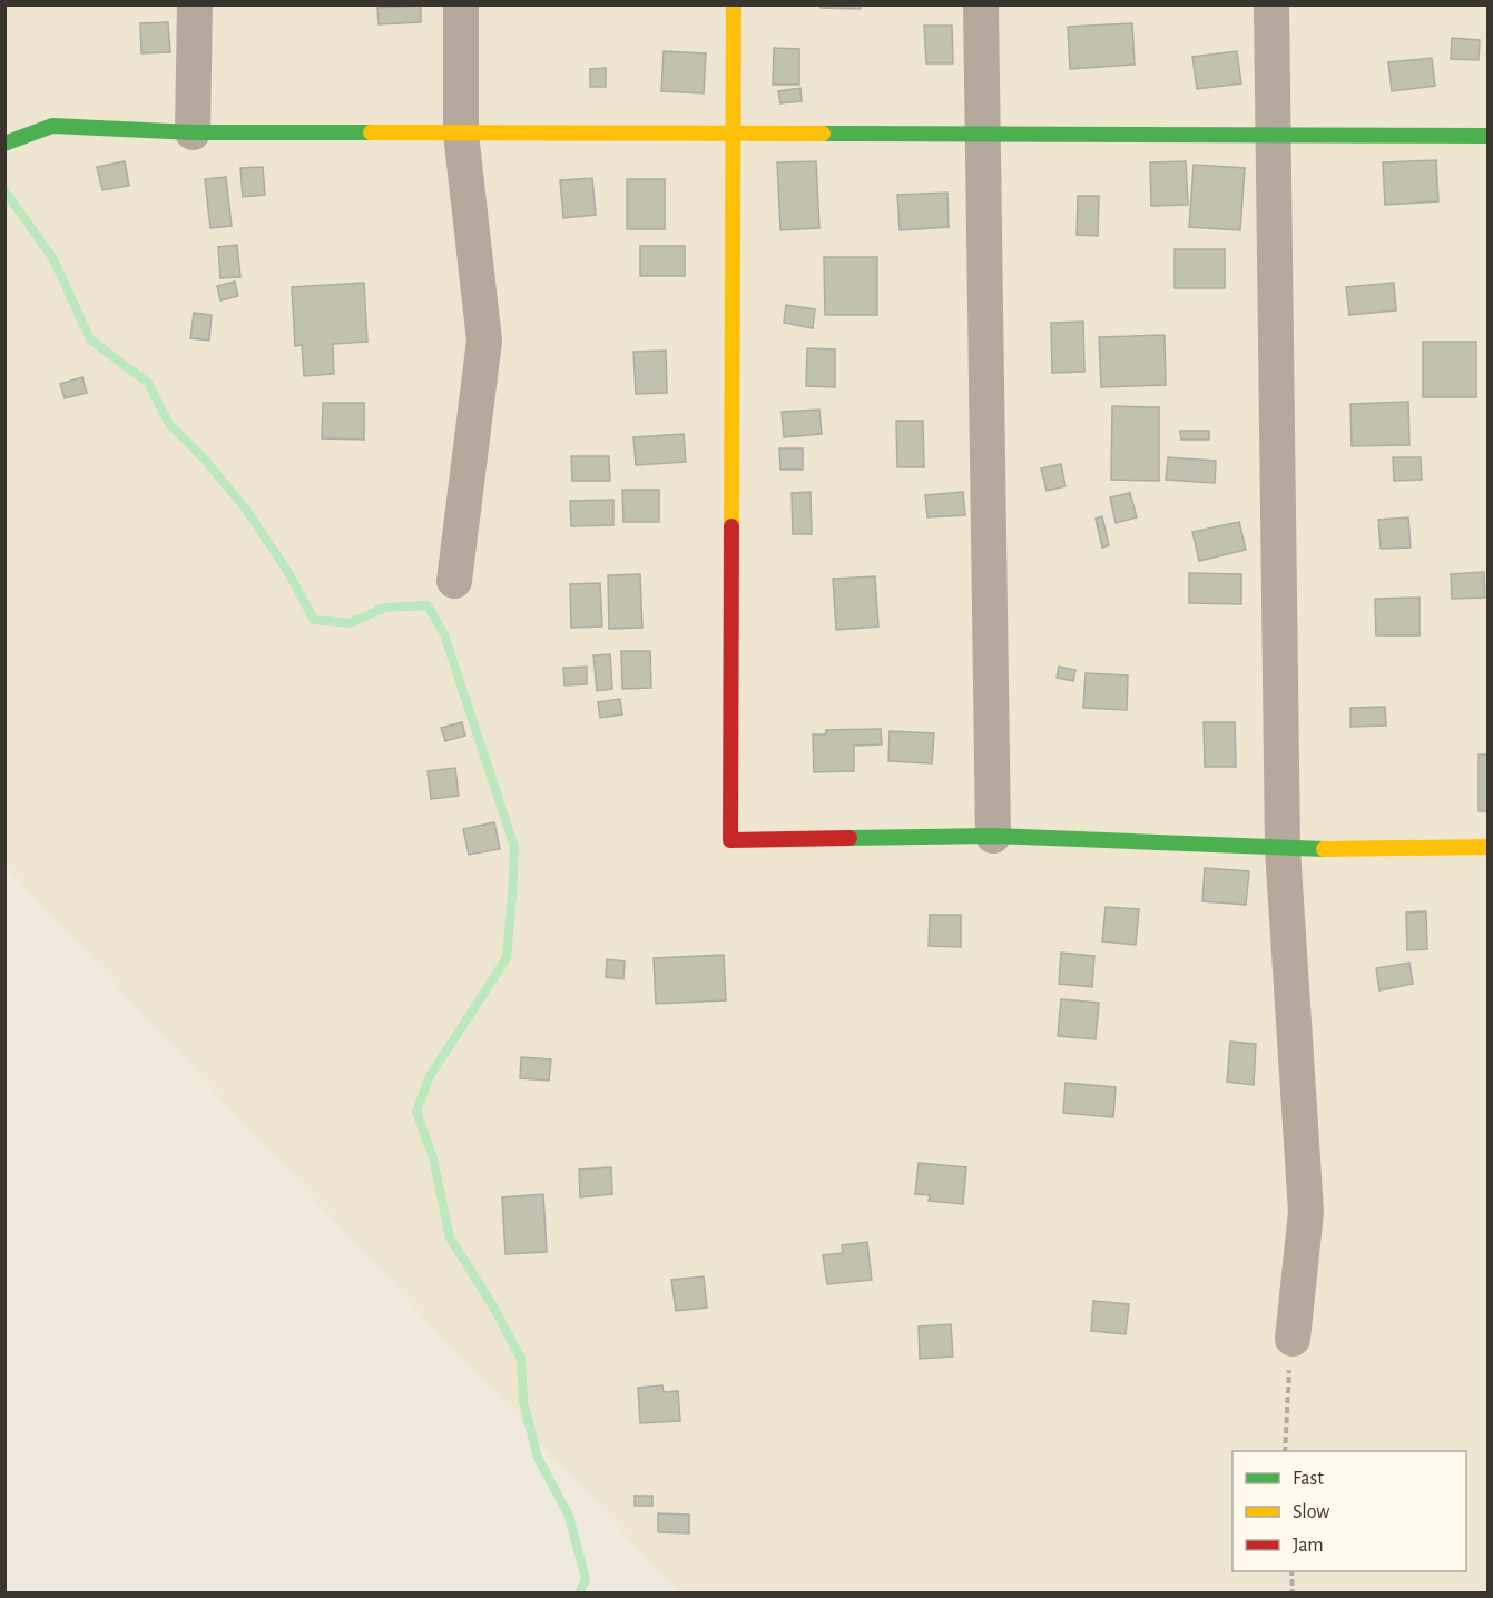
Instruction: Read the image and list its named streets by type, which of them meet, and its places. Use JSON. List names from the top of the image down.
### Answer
{
  "legend": ["Fast", "Slow", "Jam"]
}
